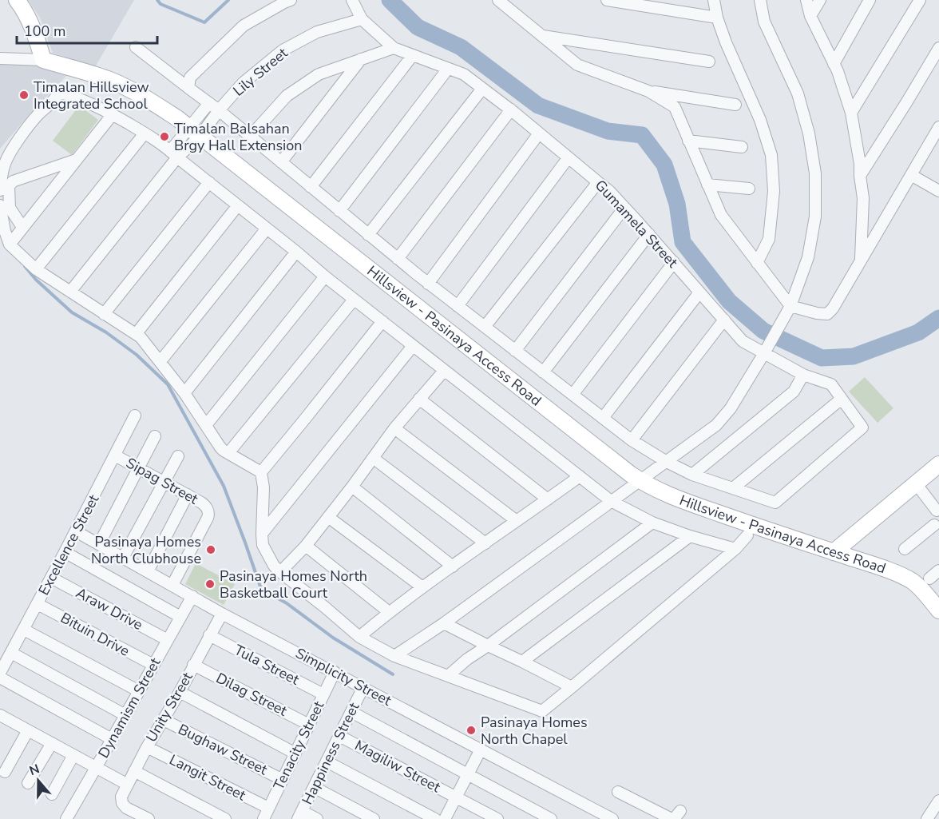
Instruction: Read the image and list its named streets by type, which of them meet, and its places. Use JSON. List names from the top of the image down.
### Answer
{
  "streets": {
    "street": [
      "Lily Street",
      "Gumamela Street",
      "Hillsview - Pasinaya Access Road",
      "Sipag Street",
      "Excellence Street",
      "Araw Drive",
      "Bituin Drive",
      "Tula Street",
      "Simplicity Street",
      "Dilag Street",
      "Unity Street",
      "Dynamism Street",
      "Tenacity Street",
      "Bughaw Street",
      "Happiness Street",
      "Magiliw Street",
      "Langit Street"
    ]
  },
  "crossings": [
    ["Lily Street", "Gumamela Street"],
    ["Lily Street", "Hillsview - Pasinaya Access Road"],
    ["Sipag Street", "Excellence Street"],
    ["Sipag Street", "Simplicity Street"],
    ["Excellence Street", "Araw Drive"],
    ["Excellence Street", "Bituin Drive"],
    ["Excellence Street", "Simplicity Street"],
    ["Araw Drive", "Dynamism Street"],
    ["Bituin Drive", "Dynamism Street"],
    ["Tula Street", "Unity Street"],
    ["Tula Street", "Tenacity Street"],
    ["Simplicity Street", "Unity Street"],
    ["Simplicity Street", "Dynamism Street"],
    ["Simplicity Street", "Tenacity Street"],
    ["Simplicity Street", "Happiness Street"],
    ["Dilag Street", "Unity Street"],
    ["Dilag Street", "Tenacity Street"],
    ["Unity Street", "Bughaw Street"],
    ["Unity Street", "Langit Street"],
    ["Tenacity Street", "Bughaw Street"],
    ["Tenacity Street", "Langit Street"],
    ["Happiness Street", "Magiliw Street"]
  ],
  "places": [
    "Timalan Hillsview Integrated School",
    "Timalan Balsahan Brgy Hall Extension",
    "Pasinaya Homes North Clubhouse",
    "Pasinaya Homes North Basketball Court",
    "Pasinaya Homes North Chapel"
  ],
  "scale_bar": "100 m",
  "north": "top"
}
